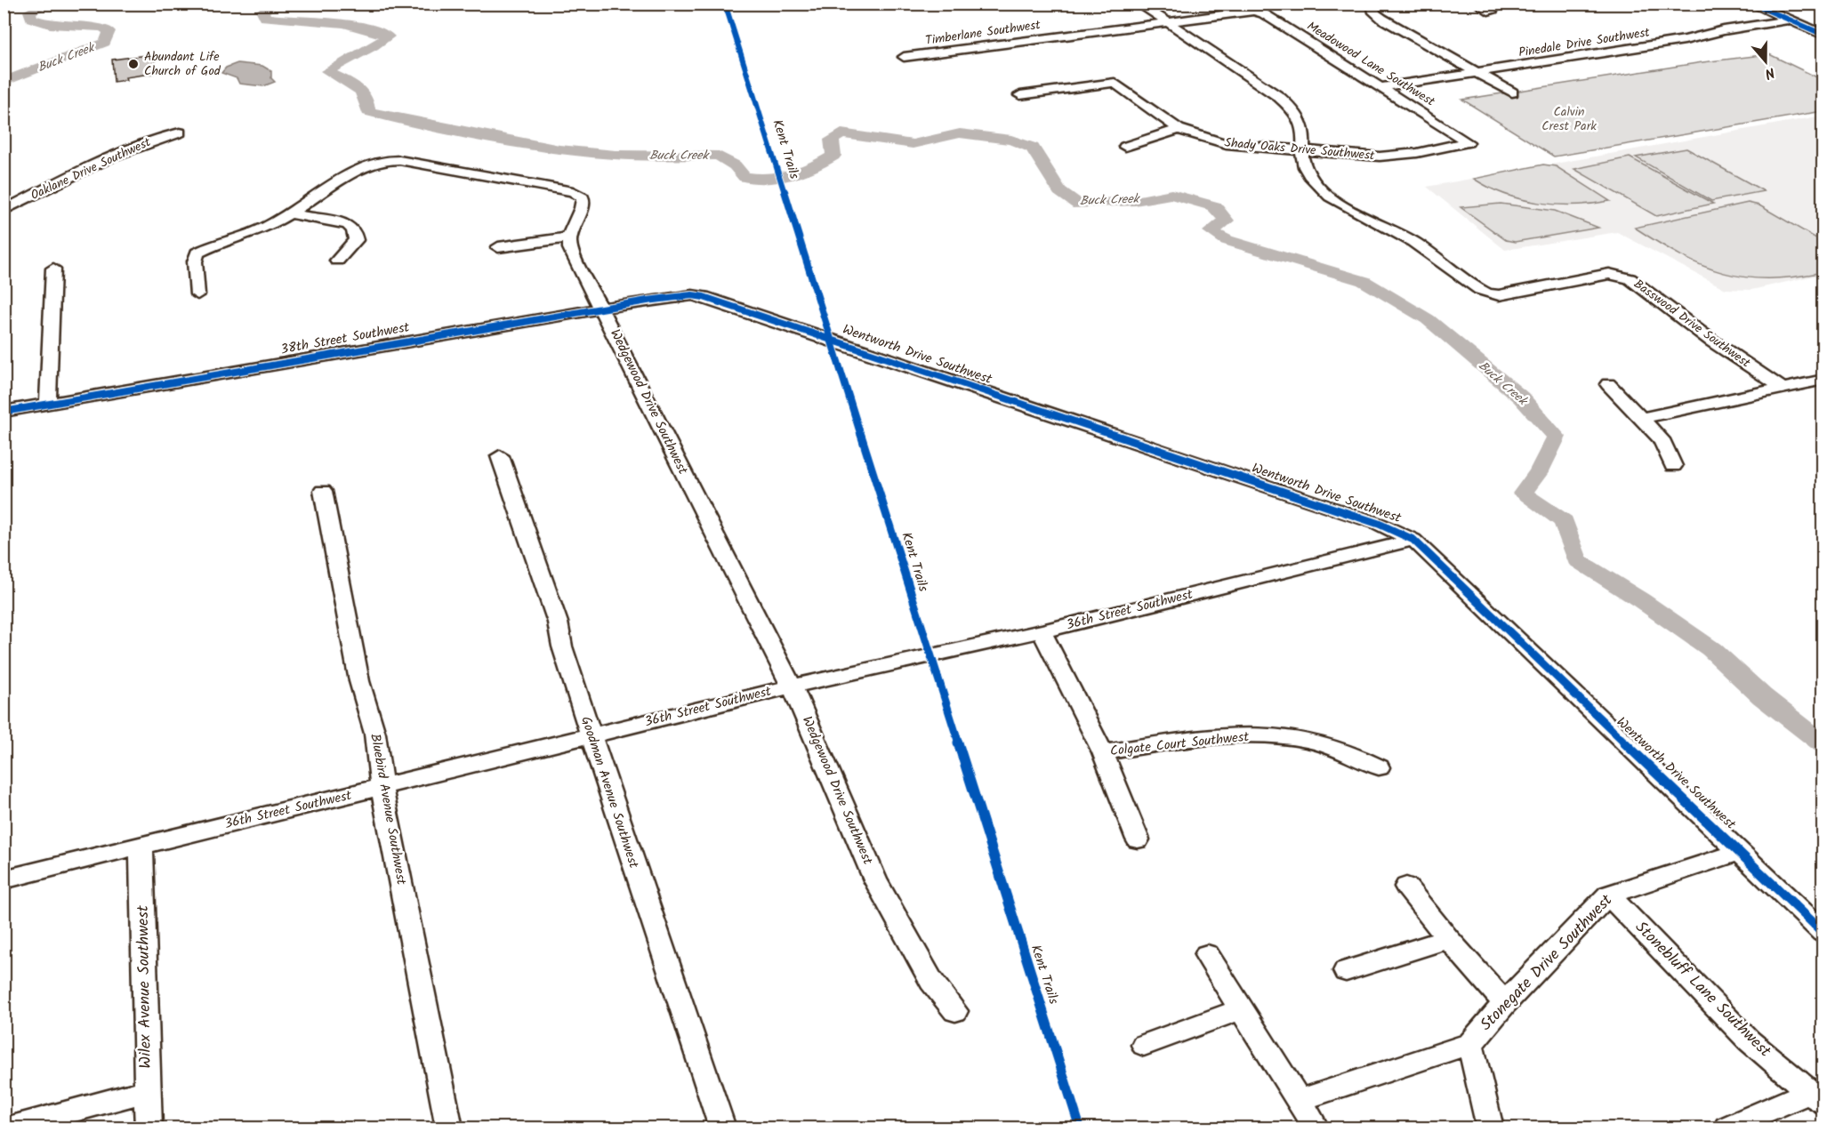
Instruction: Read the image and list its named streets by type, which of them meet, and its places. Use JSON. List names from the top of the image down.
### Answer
{
  "streets": {
    "street": [
      "Timberlane Southwest",
      "Pinedale Drive Southwest",
      "Meadowood Lane Southwest",
      "Shady Oaks Drive Southwest",
      "Oaklane Drive Southwest",
      "Basswood Drive Southwest",
      "38th Street Southwest",
      "Wentworth Drive Southwest",
      "Wedgewood Drive Southwest",
      "36th Street Southwest",
      "Colgate Court Southwest",
      "Goodman Avenue Southwest",
      "Bluebird Avenue Southwest",
      "Stonegate Drive Southwest",
      "Wilex Avenue Southwest",
      "Stonebluff Lane Southwest"
    ],
    "cycle path": ["Kent Trails"]
  },
  "crossings": [
    ["Timberlane Southwest", "Meadowood Lane Southwest"],
    ["Timberlane Southwest", "Basswood Drive Southwest"],
    ["Pinedale Drive Southwest", "Meadowood Lane Southwest"],
    ["Meadowood Lane Southwest", "Shady Oaks Drive Southwest"],
    ["Shady Oaks Drive Southwest", "Basswood Drive Southwest"],
    ["38th Street Southwest", "Wentworth Drive Southwest"],
    ["38th Street Southwest", "Wedgewood Drive Southwest"],
    ["Wentworth Drive Southwest", "36th Street Southwest"],
    ["Wentworth Drive Southwest", "Stonegate Drive Southwest"],
    ["Wedgewood Drive Southwest", "36th Street Southwest"],
    ["36th Street Southwest", "Goodman Avenue Southwest"],
    ["36th Street Southwest", "Bluebird Avenue Southwest"],
    ["36th Street Southwest", "Wilex Avenue Southwest"],
    ["Stonegate Drive Southwest", "Stonebluff Lane Southwest"]
  ],
  "water": ["Buck Creek"],
  "parks": ["Calvin Crest Park"],
  "places": ["Abundant Life Church of God"],
  "north": "bottom"
}
